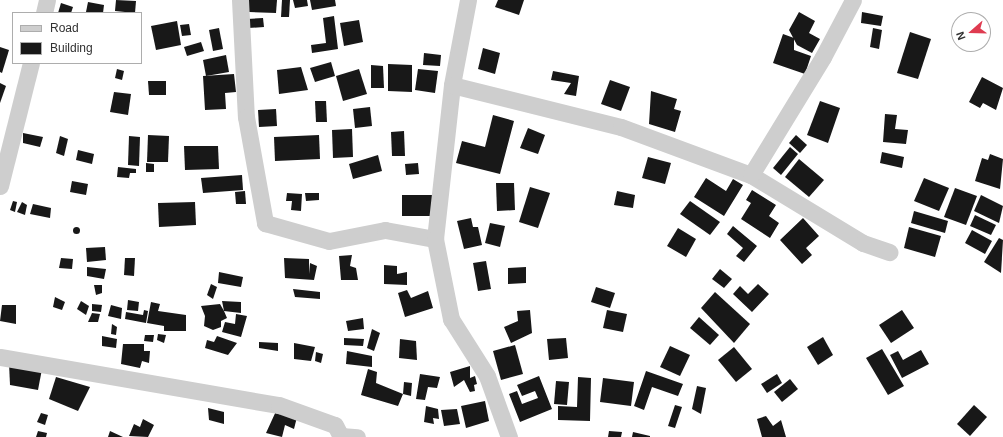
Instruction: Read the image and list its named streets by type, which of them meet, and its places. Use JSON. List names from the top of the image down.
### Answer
{
  "legend": ["Road", "Building"],
  "north": "left"
}
